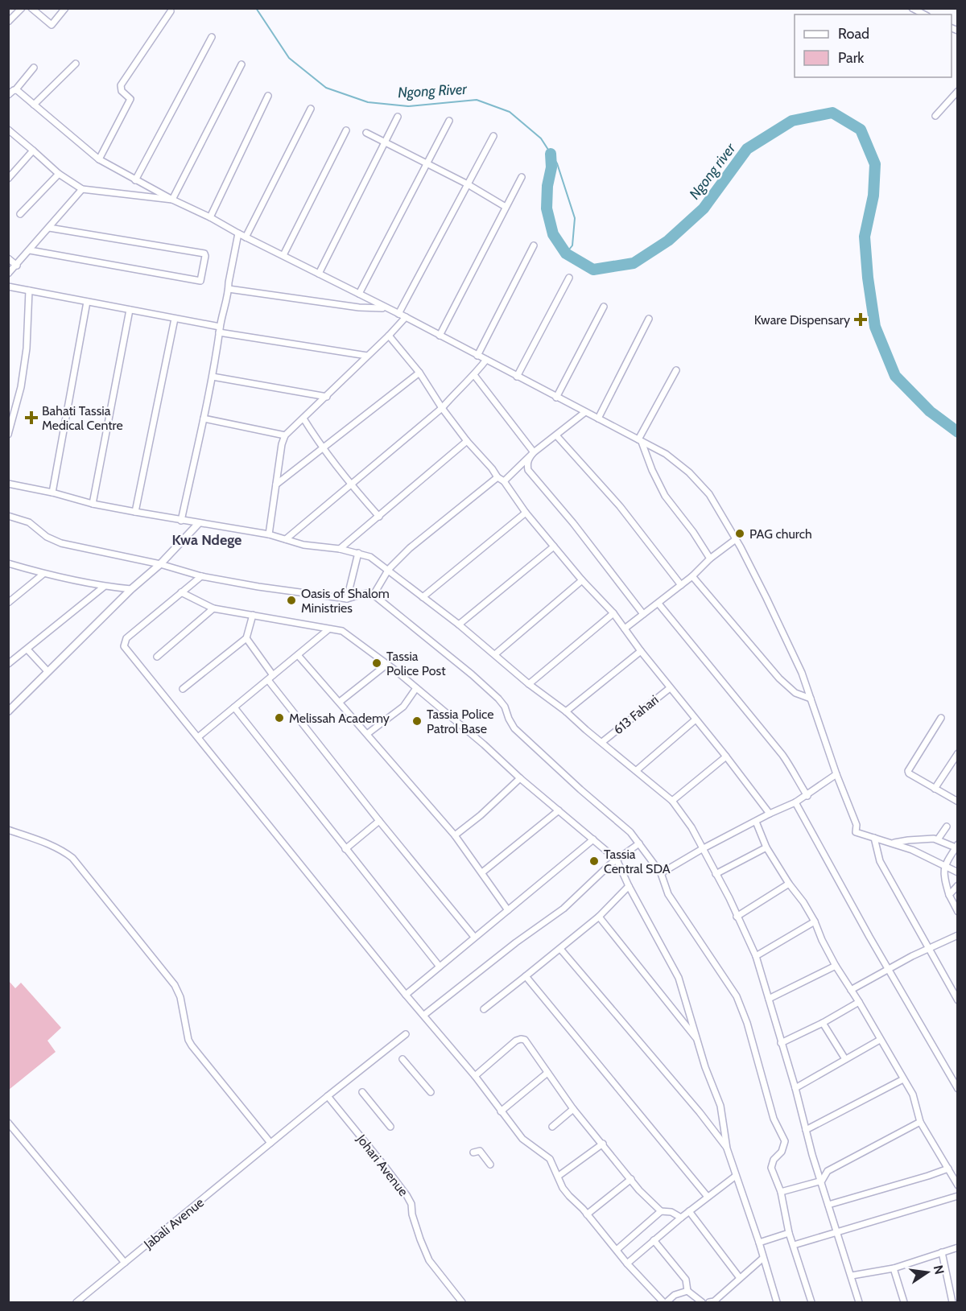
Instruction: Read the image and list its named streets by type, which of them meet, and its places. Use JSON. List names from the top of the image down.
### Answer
{
  "streets": {
    "street": ["613 Fahari", "Johari Avenue", "Jabali Avenue"]
  },
  "districts": ["Kwa Ndege"],
  "water": ["Ngong River", "Ngong river"],
  "places": {
    "health": ["Kware Dispensary", "Bahati Tassia Medical Centre"],
    "other": [
      "PAG church",
      "Oasis of Shalom Ministries",
      "Tassia Police Post",
      "Melissah Academy",
      "Tassia Police Patrol Base",
      "Tassia Central SDA"
    ]
  },
  "legend": ["Road", "Park"],
  "north": "right"
}
